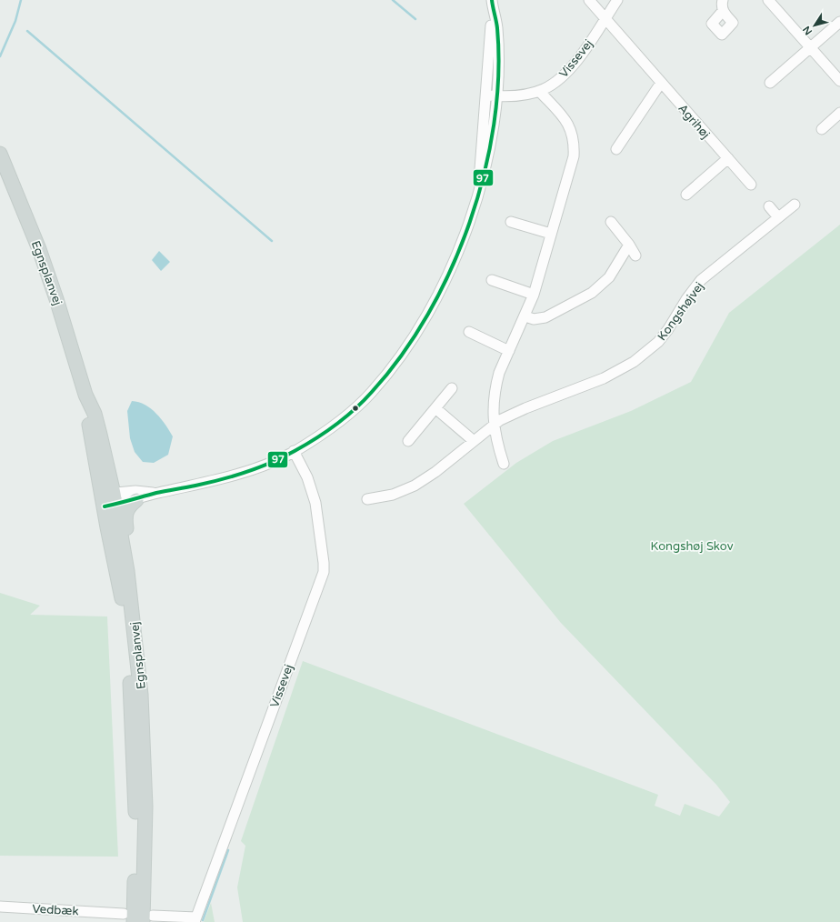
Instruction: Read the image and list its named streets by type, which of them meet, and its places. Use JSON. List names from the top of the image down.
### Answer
{
  "streets": {
    "main road": ["Egnsplanvej"],
    "street": [
      "Vissevej",
      "Agrihøj",
      "Kongshøjvej",
      "Vedbæk"
    ]
  },
  "crossings": [
    ["Vissevej", "Agrihøj"],
    ["Vissevej", "Egnsplanvej"],
    ["Egnsplanvej", "Vedbæk"]
  ],
  "parks": ["Kongshøj Skov"],
  "lines": ["transit line 97"],
  "north": "bottom left"
}
